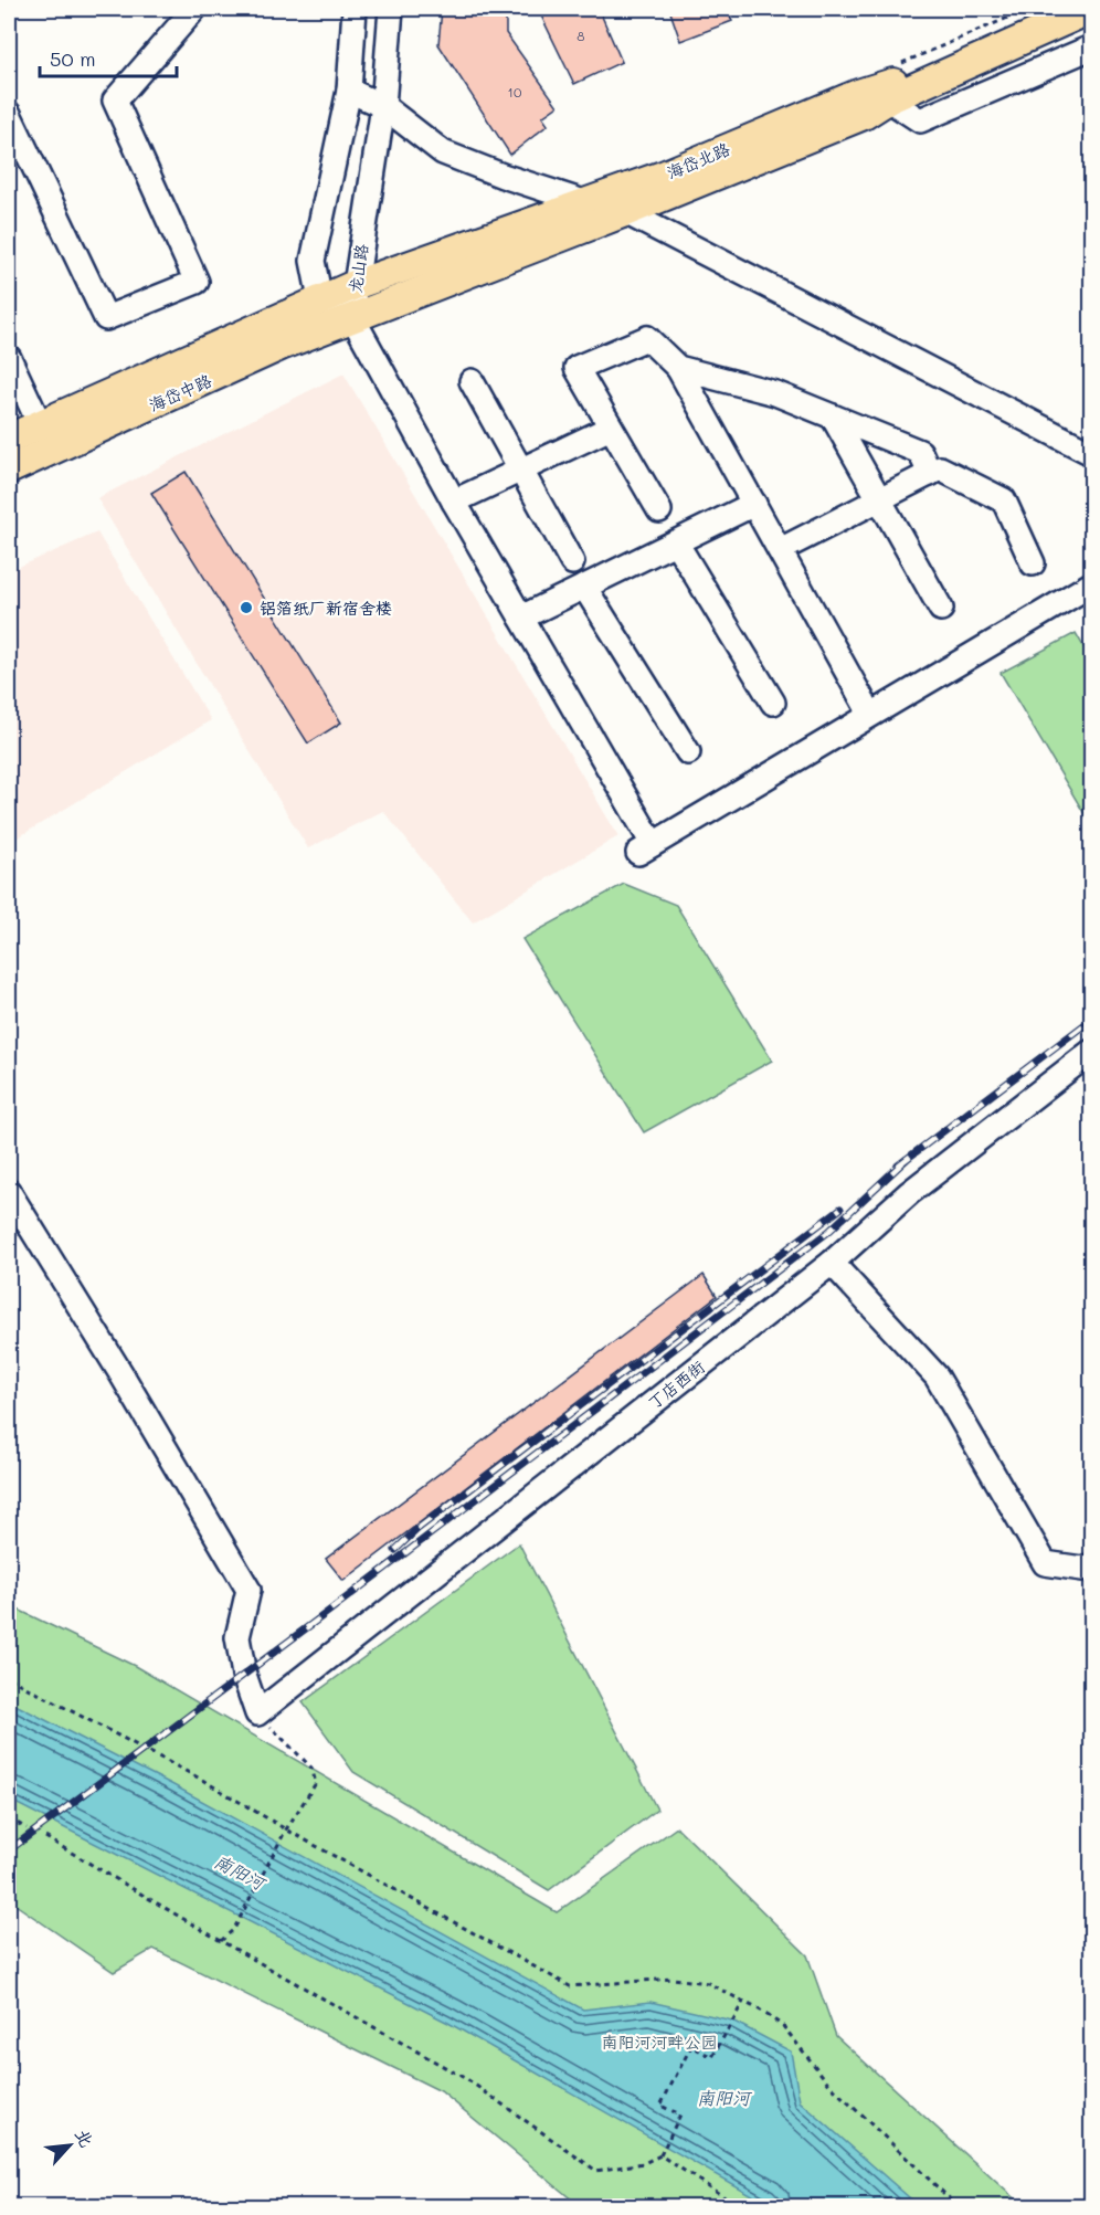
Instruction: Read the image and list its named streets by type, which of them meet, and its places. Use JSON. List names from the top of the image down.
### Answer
{
  "streets": {
    "main road": ["海岱北路", "海岱中路"],
    "street": ["龙山路", "丁店西街"]
  },
  "crossings": [
    ["海岱北路", "龙山路"],
    ["海岱北路", "海岱中路"],
    ["龙山路", "海岱中路"]
  ],
  "water": ["南阳河"],
  "parks": ["南阳河河畔公园"],
  "places": ["铝箔纸厂新宿舍楼"],
  "house_numbers": ["8", "10"],
  "scale_bar": "50 m",
  "north": "top right"
}
